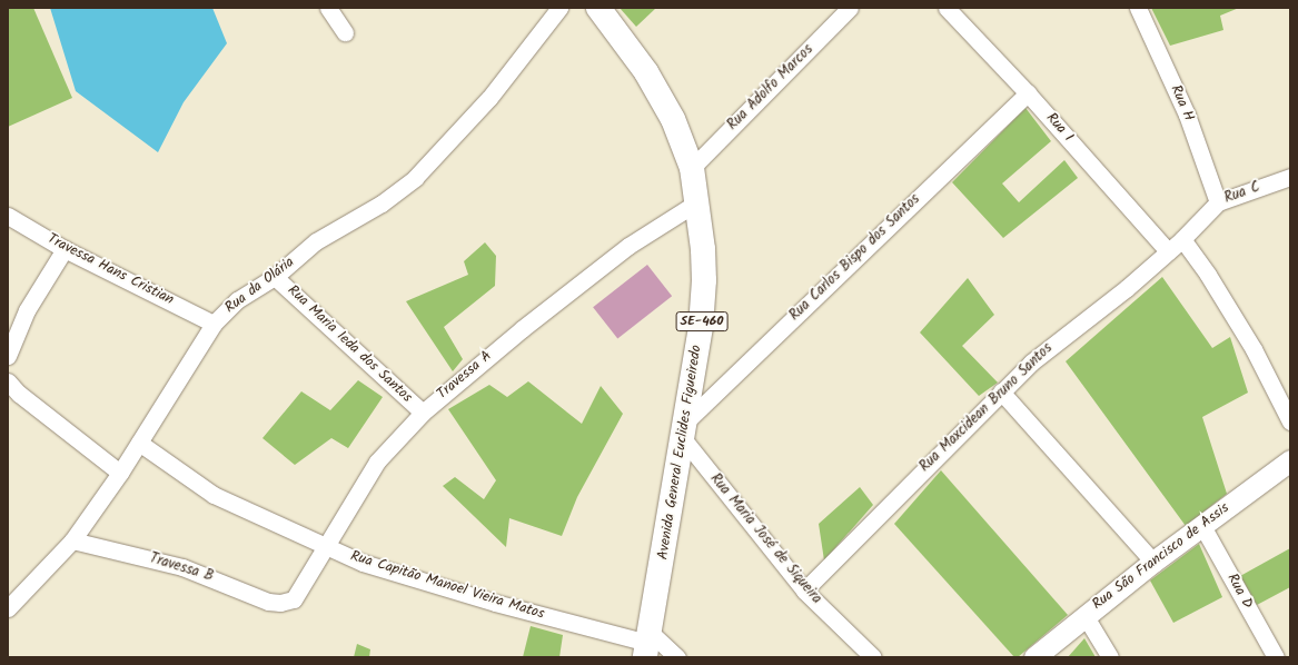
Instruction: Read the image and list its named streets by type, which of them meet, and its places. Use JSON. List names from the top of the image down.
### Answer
{
  "streets": {
    "main road": ["SE-460", "Avenida General Euclides Figueiredo"],
    "street": [
      "Rua Adolfo Marcos",
      "Rua H",
      "Rua I",
      "Rua C",
      "Rua Carlos Bispo dos Santos",
      "Travessa Hans Cristian",
      "Rua da Olária",
      "Rua Maria Ieda dos Santos",
      "Travessa A",
      "Rua Maxcidean Bruno Santos",
      "Rua Maria José de Siqueira",
      "Rua São Francisco de Assis",
      "Travessa B",
      "Rua Capitão Manoel Vieira Matos",
      "Rua D"
    ]
  },
  "crossings": [
    ["Rua Adolfo Marcos", "Avenida General Euclides Figueiredo"],
    ["Rua H", "Rua C"],
    ["Rua I", "Rua Carlos Bispo dos Santos"],
    ["Rua I", "Rua Maxcidean Bruno Santos"],
    ["Rua C", "Rua Maxcidean Bruno Santos"],
    ["Rua Carlos Bispo dos Santos", "Avenida General Euclides Figueiredo"],
    ["Rua Carlos Bispo dos Santos", "Rua Maria José de Siqueira"],
    ["Travessa Hans Cristian", "Rua da Olária"],
    ["Rua da Olária", "Rua Maria Ieda dos Santos"],
    ["Rua da Olária", "Travessa B"],
    ["Rua da Olária", "Rua Capitão Manoel Vieira Matos"],
    ["Rua Maria Ieda dos Santos", "Travessa A"],
    ["Travessa A", "Avenida General Euclides Figueiredo"],
    ["Travessa A", "Travessa B"],
    ["Travessa A", "Rua Capitão Manoel Vieira Matos"],
    ["Rua Maxcidean Bruno Santos", "Rua Maria José de Siqueira"],
    ["Avenida General Euclides Figueiredo", "Rua Maria José de Siqueira"],
    ["Avenida General Euclides Figueiredo", "Rua Capitão Manoel Vieira Matos"],
    ["Rua São Francisco de Assis", "Rua D"]
  ]
}
